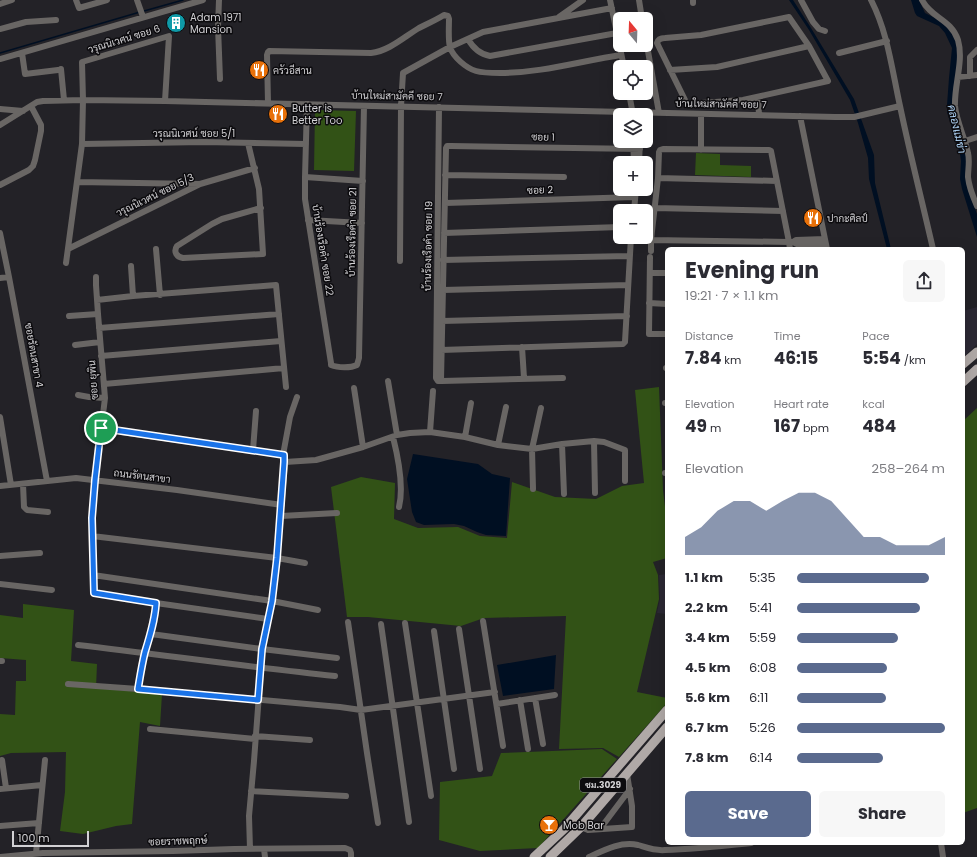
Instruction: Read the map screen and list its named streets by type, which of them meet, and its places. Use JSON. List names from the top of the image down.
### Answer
{
  "streets": {
    "main road": ["ชม.3029"],
    "street": [
      "วรุณนิเวศน์ ซอย 6",
      "บ้านใหม่สามัคคี ซอย 7",
      "วรุณนิเวศน์ ซอย 5/1",
      "ซอย 1",
      "ซอย 2",
      "วรุณนิเวศน์ ซอย 5/3",
      "บ้านร้องเรือคำ ซอย 21",
      "บ้านร้องเรือคำ ซอย 19",
      "บ้านร้องเรือคำ ซอย 22",
      "ซอยรัตนสาขา 4",
      "ซอย ยุพิน",
      "ถนนรัตนสาขา",
      "ซอยราชพฤกษ์"
    ]
  },
  "crossings": [
    ["วรุณนิเวศน์ ซอย 6", "บ้านใหม่สามัคคี ซอย 7"],
    ["บ้านใหม่สามัคคี ซอย 7", "บ้านร้องเรือคำ ซอย 21"],
    ["บ้านใหม่สามัคคี ซอย 7", "บ้านร้องเรือคำ ซอย 19"],
    ["บ้านใหม่สามัคคี ซอย 7", "บ้านร้องเรือคำ ซอย 22"],
    ["วรุณนิเวศน์ ซอย 5/1", "บ้านร้องเรือคำ ซอย 22"],
    ["บ้านร้องเรือคำ ซอย 21", "บ้านร้องเรือคำ ซอย 22"],
    ["ซอยรัตนสาขา 4", "ถนนรัตนสาขา"],
    ["ซอย ยุพิน", "ถนนรัตนสาขา"]
  ],
  "water": ["คลองแม่ข่า"],
  "places": {
    "building": ["Adam 1971 Mansion"],
    "restaurant": ["ครัวอีสาน", "Butter is Better Too", "ปากะศิลป์"],
    "bar": ["Mob Bar"]
  },
  "scale_bar": "100 m",
  "north": "top",
  "page": {
    "map_buttons": ["+", "−"],
    "heading": ["Evening run", "19:21 · 7 × 1.1 km"],
    "stats": [
      ["Distance", "7.84 km"],
      ["Time", "46:15"],
      ["Pace", "5:54 /km"],
      ["Elevation", "49 m"],
      ["Heart rate", "167 bpm"],
      ["kcal", "484"]
    ],
    "chart": ["Elevation", "258–264 m"],
    "list": [
      {
        "name": "1.1 km",
        "note": "5:35"
      },
      {
        "name": "2.2 km",
        "note": "5:41"
      },
      {
        "name": "3.4 km",
        "note": "5:59"
      },
      {
        "name": "4.5 km",
        "note": "6:08"
      },
      {
        "name": "5.6 km",
        "note": "6:11"
      },
      {
        "name": "6.7 km",
        "note": "5:26"
      },
      {
        "name": "7.8 km",
        "note": "6:14"
      }
    ],
    "buttons": ["Save", "Share"],
    "scale": "100 m"
  }
}
